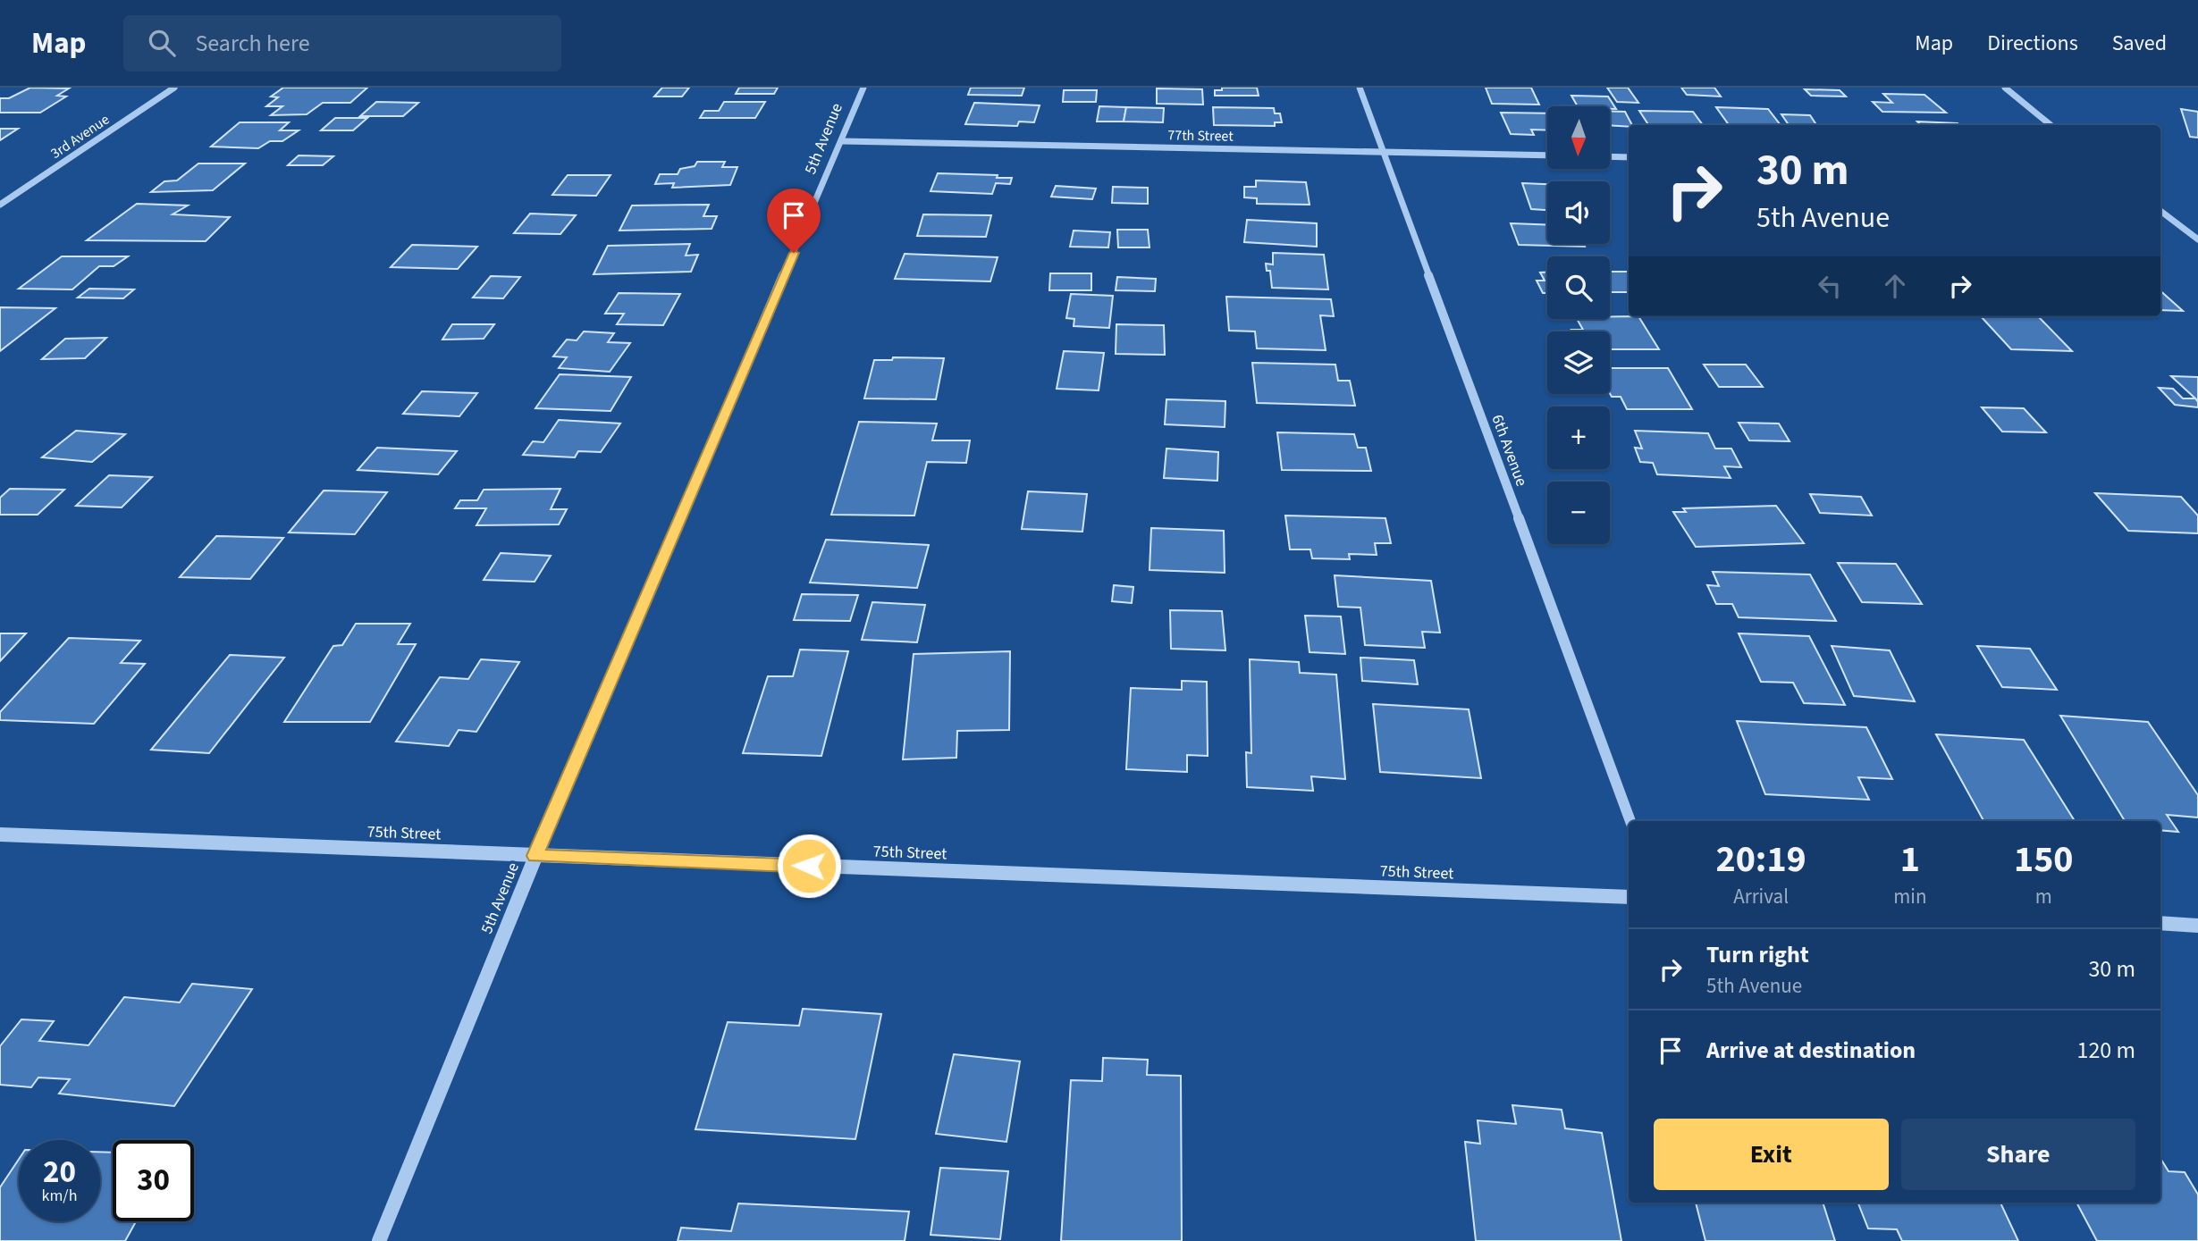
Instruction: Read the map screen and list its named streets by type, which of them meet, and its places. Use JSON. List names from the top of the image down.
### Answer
{
  "streets": {
    "street": [
      "77th Street",
      "3rd Avenue",
      "5th Avenue",
      "6th Avenue",
      "75th Street"
    ]
  },
  "crossings": [
    ["77th Street", "5th Avenue"],
    ["77th Street", "6th Avenue"],
    ["5th Avenue", "75th Street"]
  ],
  "north": "bottom",
  "page": {
    "header": "Map",
    "search": "Search here",
    "nav": ["Map", "Directions", "Saved"],
    "map_buttons": ["+", "−"],
    "turn": ["30 m", "5th Avenue"],
    "eta": [
      "20:19",
      "Arrival",
      "1",
      "min",
      "150",
      "m"
    ],
    "list": [
      {
        "name": "Turn right",
        "note": "5th Avenue",
        "value": "30 m"
      },
      {
        "name": "Arrive at destination",
        "value": "120 m"
      }
    ],
    "buttons": ["Exit", "Share"],
    "speed": "20 km/h",
    "limit": "30"
  }
}
